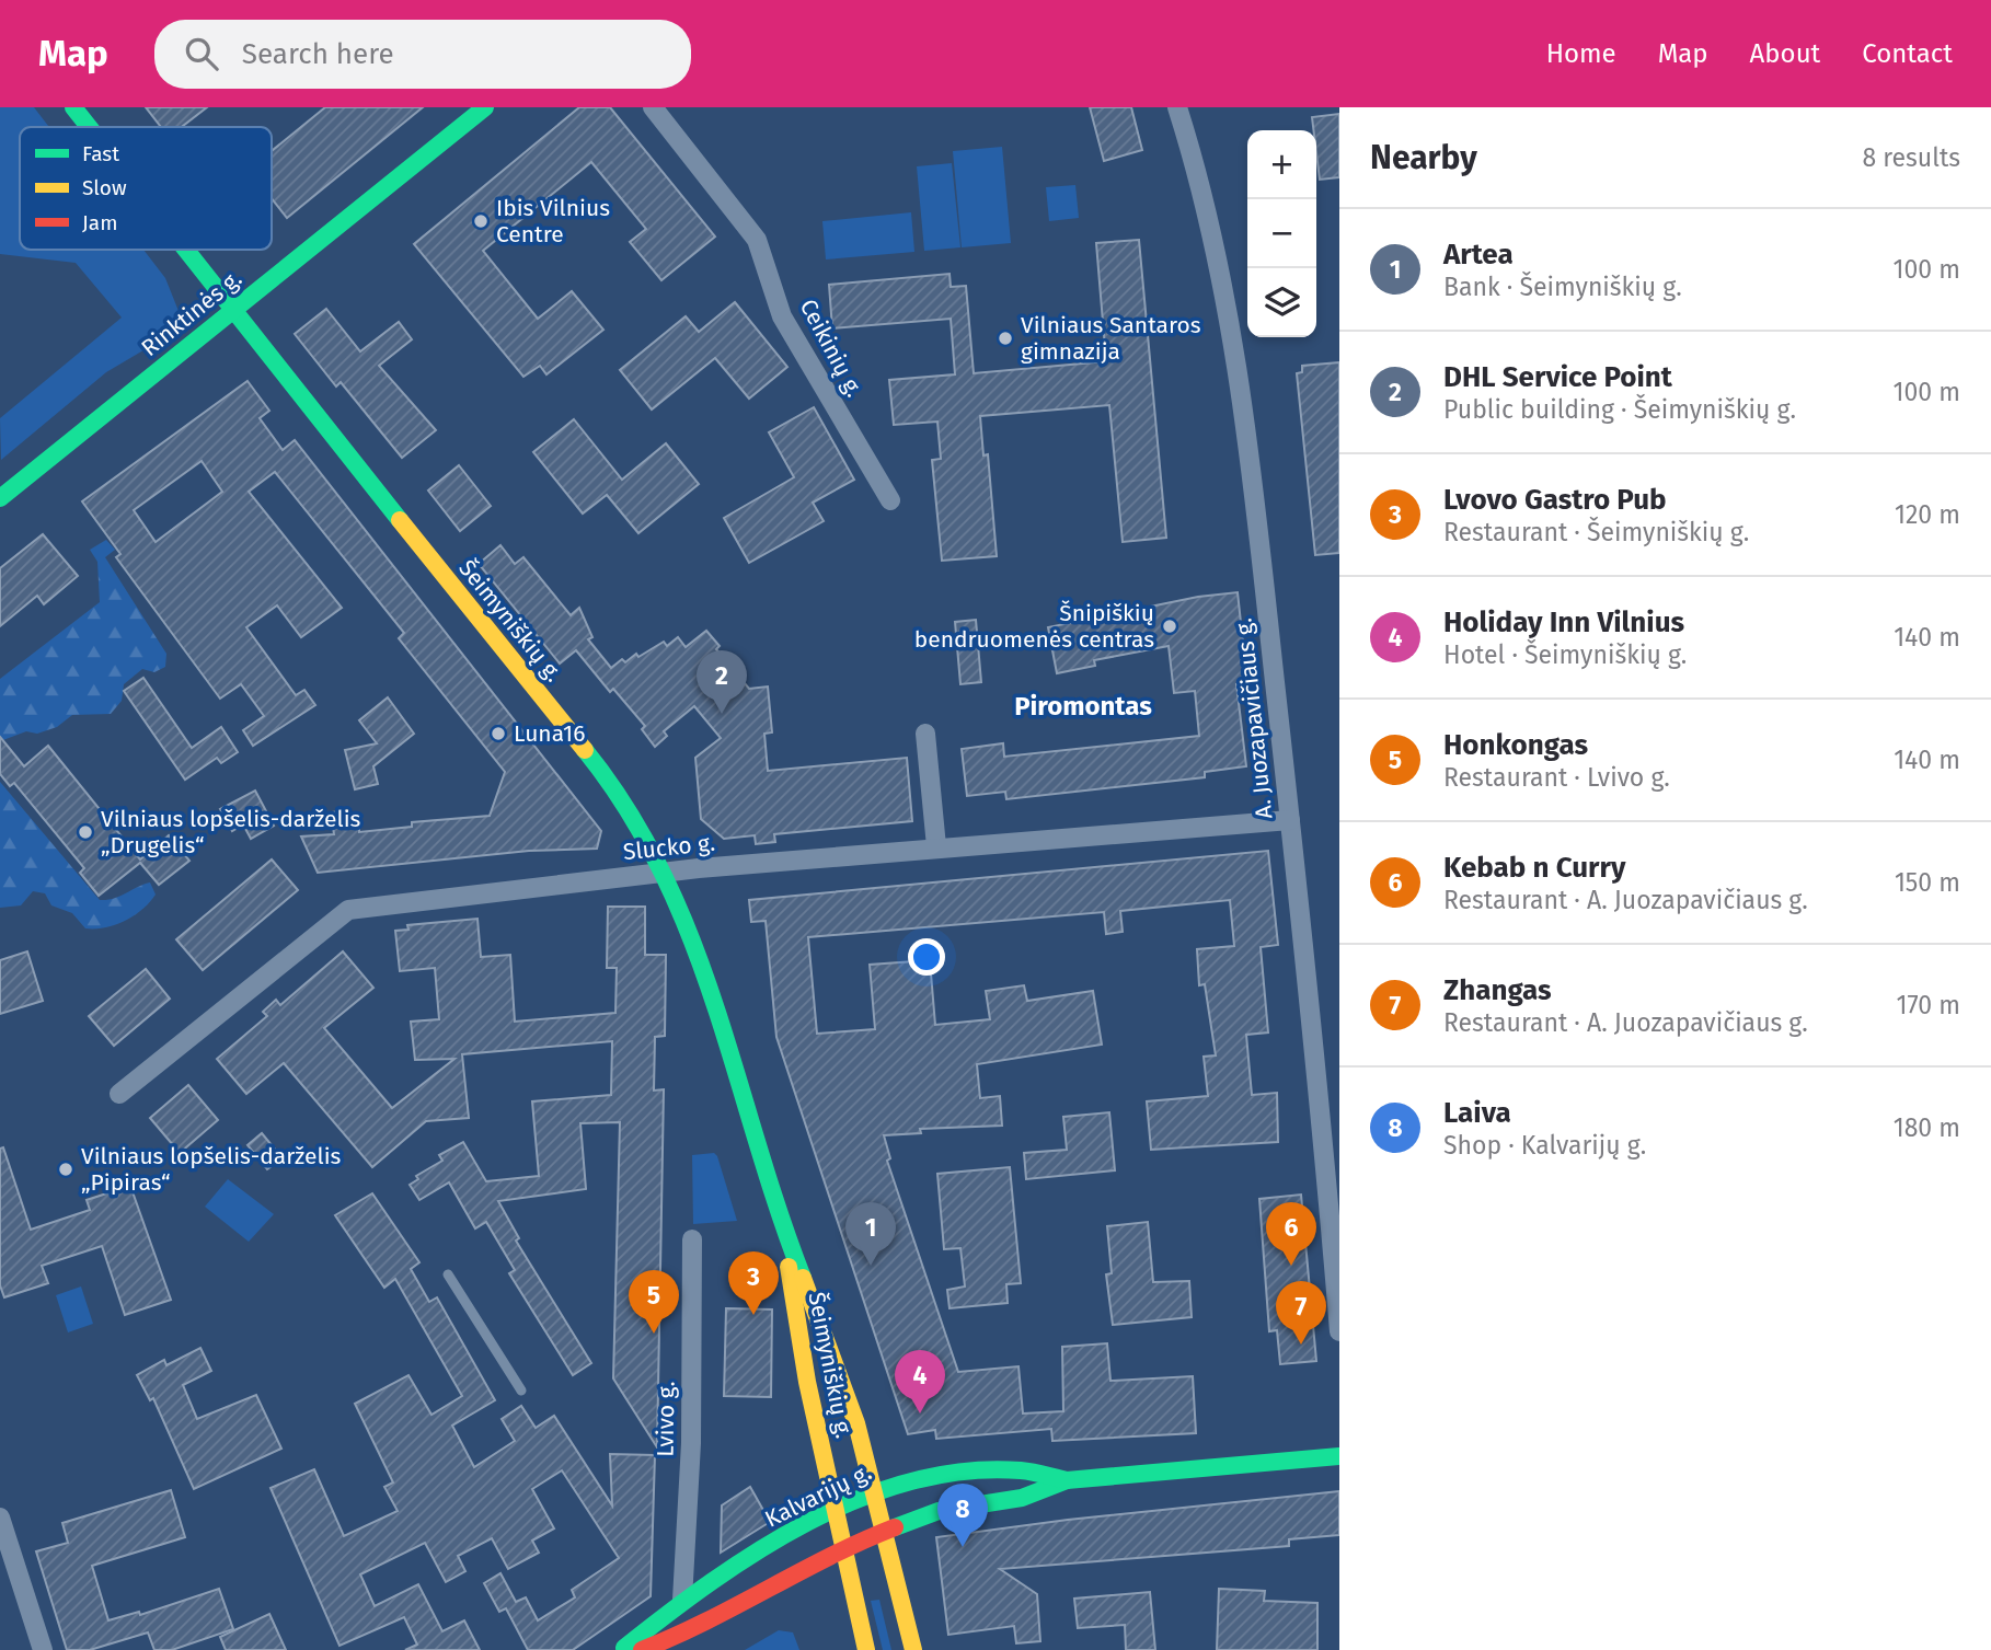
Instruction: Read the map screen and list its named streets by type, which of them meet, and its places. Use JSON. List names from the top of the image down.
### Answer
{
  "streets": {
    "main road": ["Rinktinės g.", "Šeimyniškių g.", "Kalvarijų g."],
    "street": [
      "Ceikinių g.",
      "A. Juozapavičiaus g.",
      "Slucko g.",
      "Lvivo g."
    ]
  },
  "crossings": [
    ["Rinktinės g.", "Šeimyniškių g."],
    ["Šeimyniškių g.", "Slucko g."],
    ["Šeimyniškių g.", "Kalvarijų g."],
    ["A. Juozapavičiaus g.", "Slucko g."],
    ["Lvivo g.", "Kalvarijų g."]
  ],
  "districts": ["Piromontas"],
  "places": [
    "Ibis Vilnius Centre",
    "Vilniaus Santaros gimnazija",
    "Šnipiškių bendruomenės centras",
    "Luna16",
    "Vilniaus lopšelis-darželis „Drugelis“",
    "Vilniaus lopšelis-darželis „Pipiras“"
  ],
  "legend": ["Fast", "Slow", "Jam"],
  "page": {
    "header": "Map",
    "search": "Search here",
    "nav": [
      "Home",
      "Map",
      "About",
      "Contact"
    ],
    "heading": ["Nearby", "8 results"],
    "map_buttons": ["+", "−"],
    "list": [
      {
        "mark": "1",
        "name": "Artea",
        "note": "Bank · Šeimyniškių g.",
        "value": "100 m"
      },
      {
        "mark": "2",
        "name": "DHL Service Point",
        "note": "Public building · Šeimyniškių g.",
        "value": "100 m"
      },
      {
        "mark": "3",
        "name": "Lvovo Gastro Pub",
        "note": "Restaurant · Šeimyniškių g.",
        "value": "120 m"
      },
      {
        "mark": "4",
        "name": "Holiday Inn Vilnius",
        "note": "Hotel · Šeimyniškių g.",
        "value": "140 m"
      },
      {
        "mark": "5",
        "name": "Honkongas",
        "note": "Restaurant · Lvivo g.",
        "value": "140 m"
      },
      {
        "mark": "6",
        "name": "Kebab n Curry",
        "note": "Restaurant · A. Juozapavičiaus g.",
        "value": "150 m"
      },
      {
        "mark": "7",
        "name": "Zhangas",
        "note": "Restaurant · A. Juozapavičiaus g.",
        "value": "170 m"
      },
      {
        "mark": "8",
        "name": "Laiva",
        "note": "Shop · Kalvarijų g.",
        "value": "180 m"
      }
    ],
    "pins": [
      "2",
      "1",
      "6",
      "3",
      "5",
      "7",
      "4",
      "8"
    ]
  }
}
